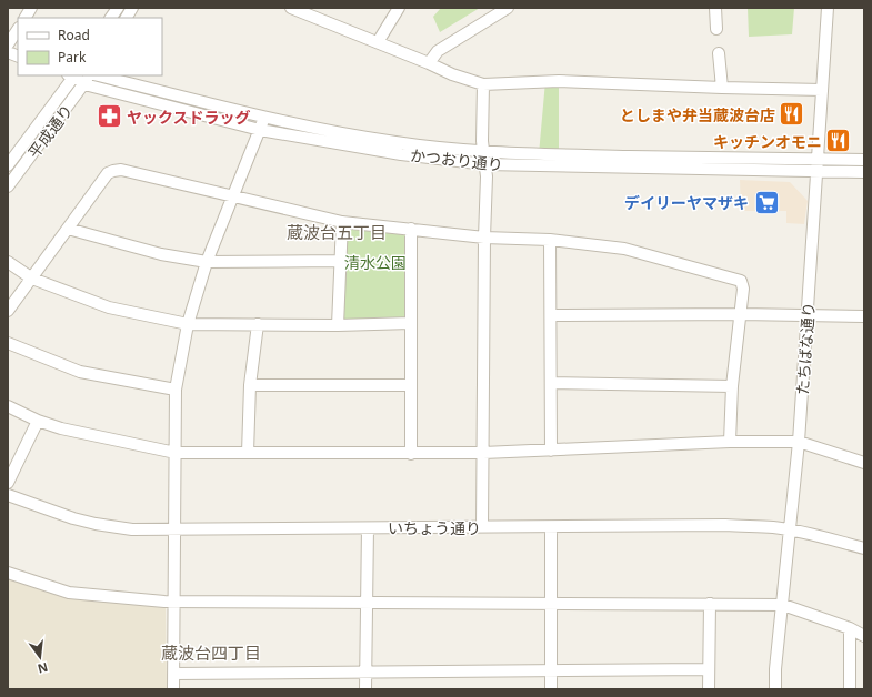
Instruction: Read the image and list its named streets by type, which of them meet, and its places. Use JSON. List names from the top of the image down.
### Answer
{
  "streets": {
    "street": [
      "平成通り",
      "かつおり通り",
      "たちばな通り",
      "いちょう通り"
    ]
  },
  "crossings": [
    ["平成通り", "かつおり通り"],
    ["かつおり通り", "たちばな通り"],
    ["たちばな通り", "いちょう通り"]
  ],
  "districts": ["蔵波台五丁目", "蔵波台四丁目"],
  "parks": ["清水公園"],
  "places": {
    "restaurant": ["としまや弁当蔵波台店", "キッチンオモニ"],
    "pharmacy": ["ヤックスドラッグ"],
    "supermarket": ["デイリーヤマザキ"]
  },
  "legend": ["Road", "Park"],
  "north": "bottom"
}
